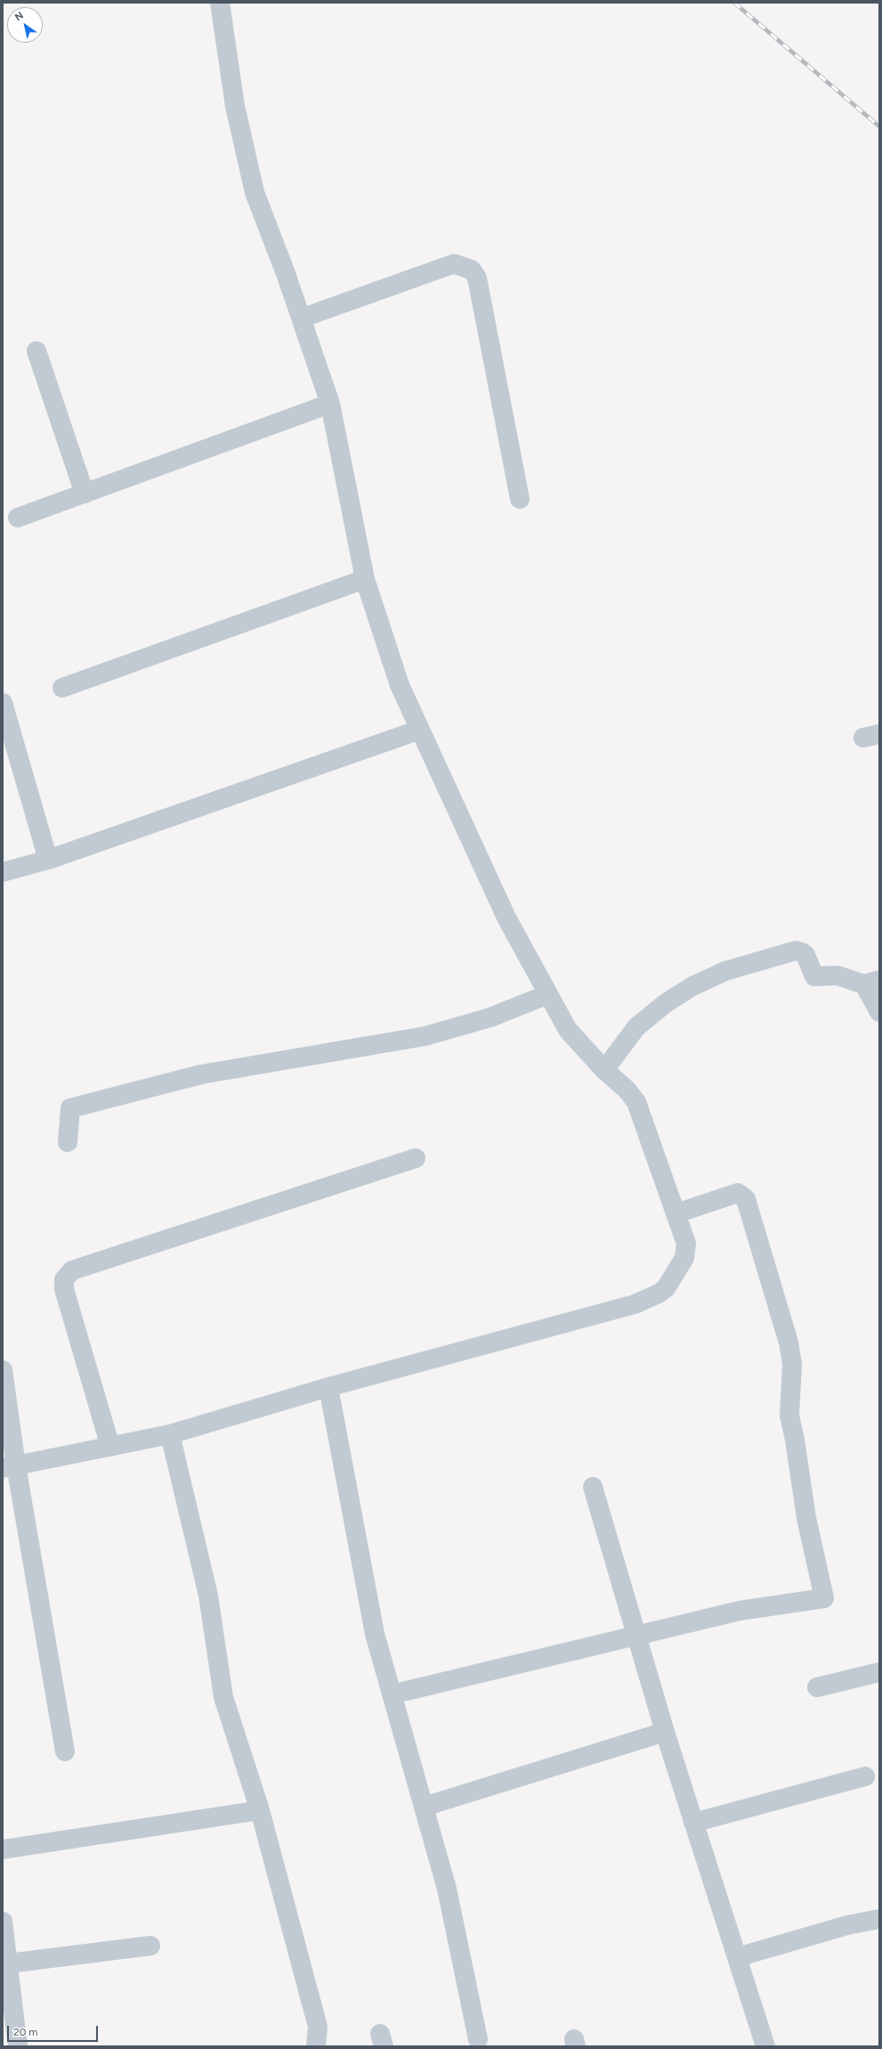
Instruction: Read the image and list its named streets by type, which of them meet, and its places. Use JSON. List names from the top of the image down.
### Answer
{
  "scale_bar": "20 m",
  "north": "top left"
}
